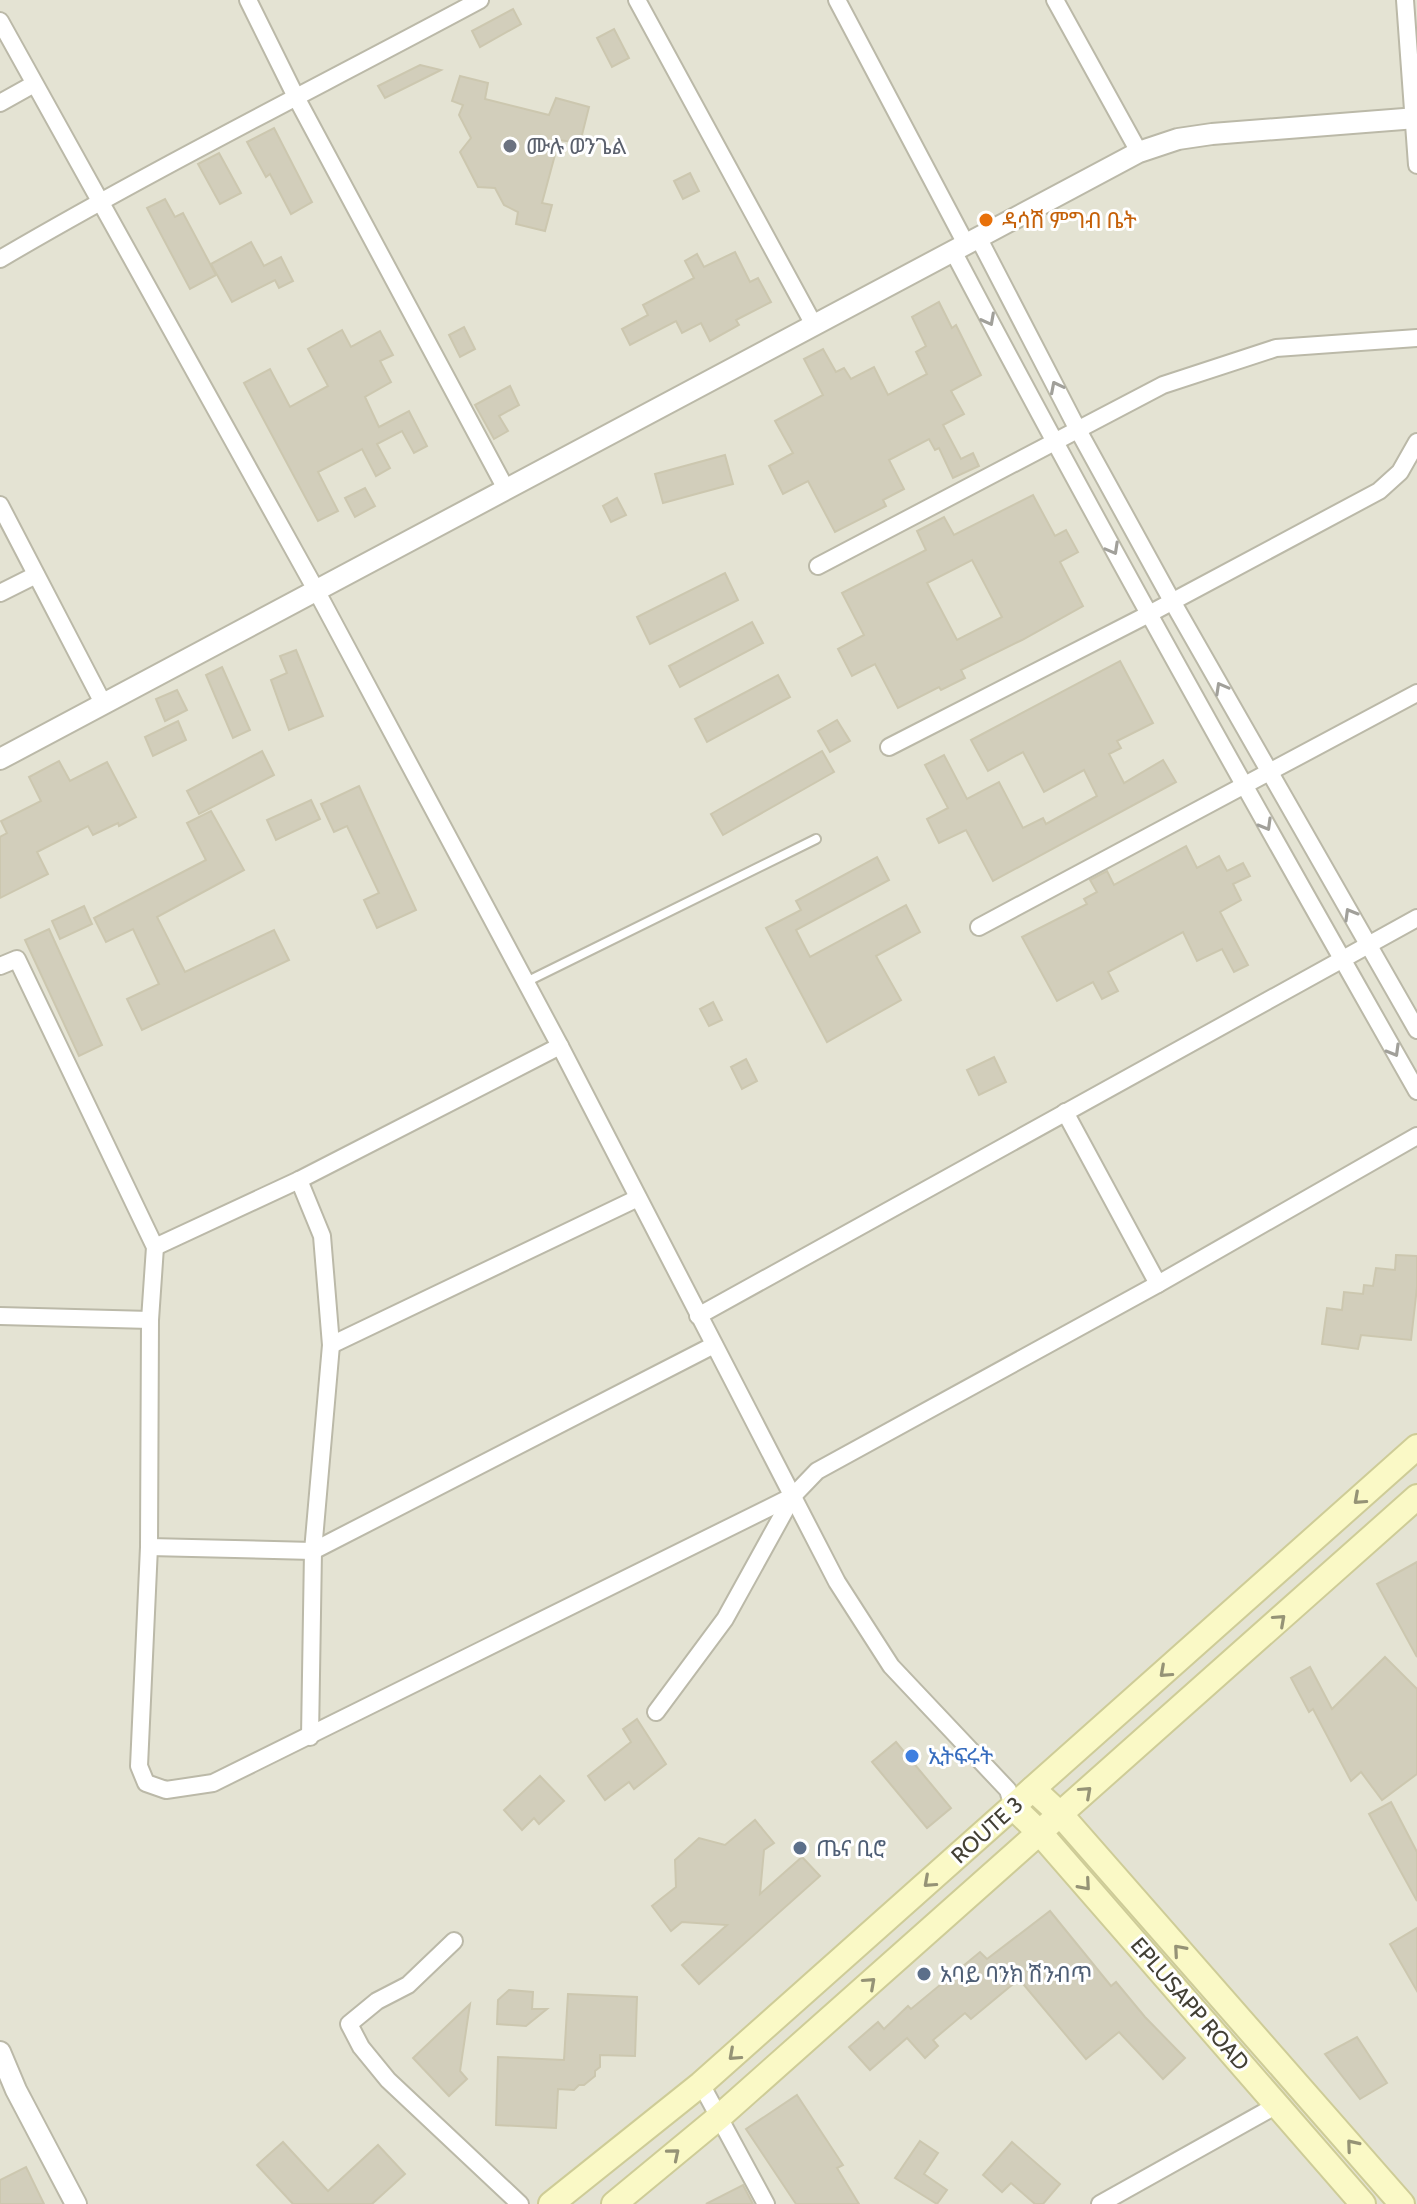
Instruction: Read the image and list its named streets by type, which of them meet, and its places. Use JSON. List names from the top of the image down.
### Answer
{
  "streets": {
    "main road": ["ROUTE 3", "EPLUSAPP ROAD"]
  },
  "crossings": [
    ["ROUTE 3", "EPLUSAPP ROAD"]
  ],
  "places": [
    "ሙሉ ወንጌል",
    "ዳሳሽ ምግብ ቤት",
    "ኢትፍሩት",
    "ጤና ቢሮ",
    "አባይ ባንክ ሽንብጥ"
  ]
}
